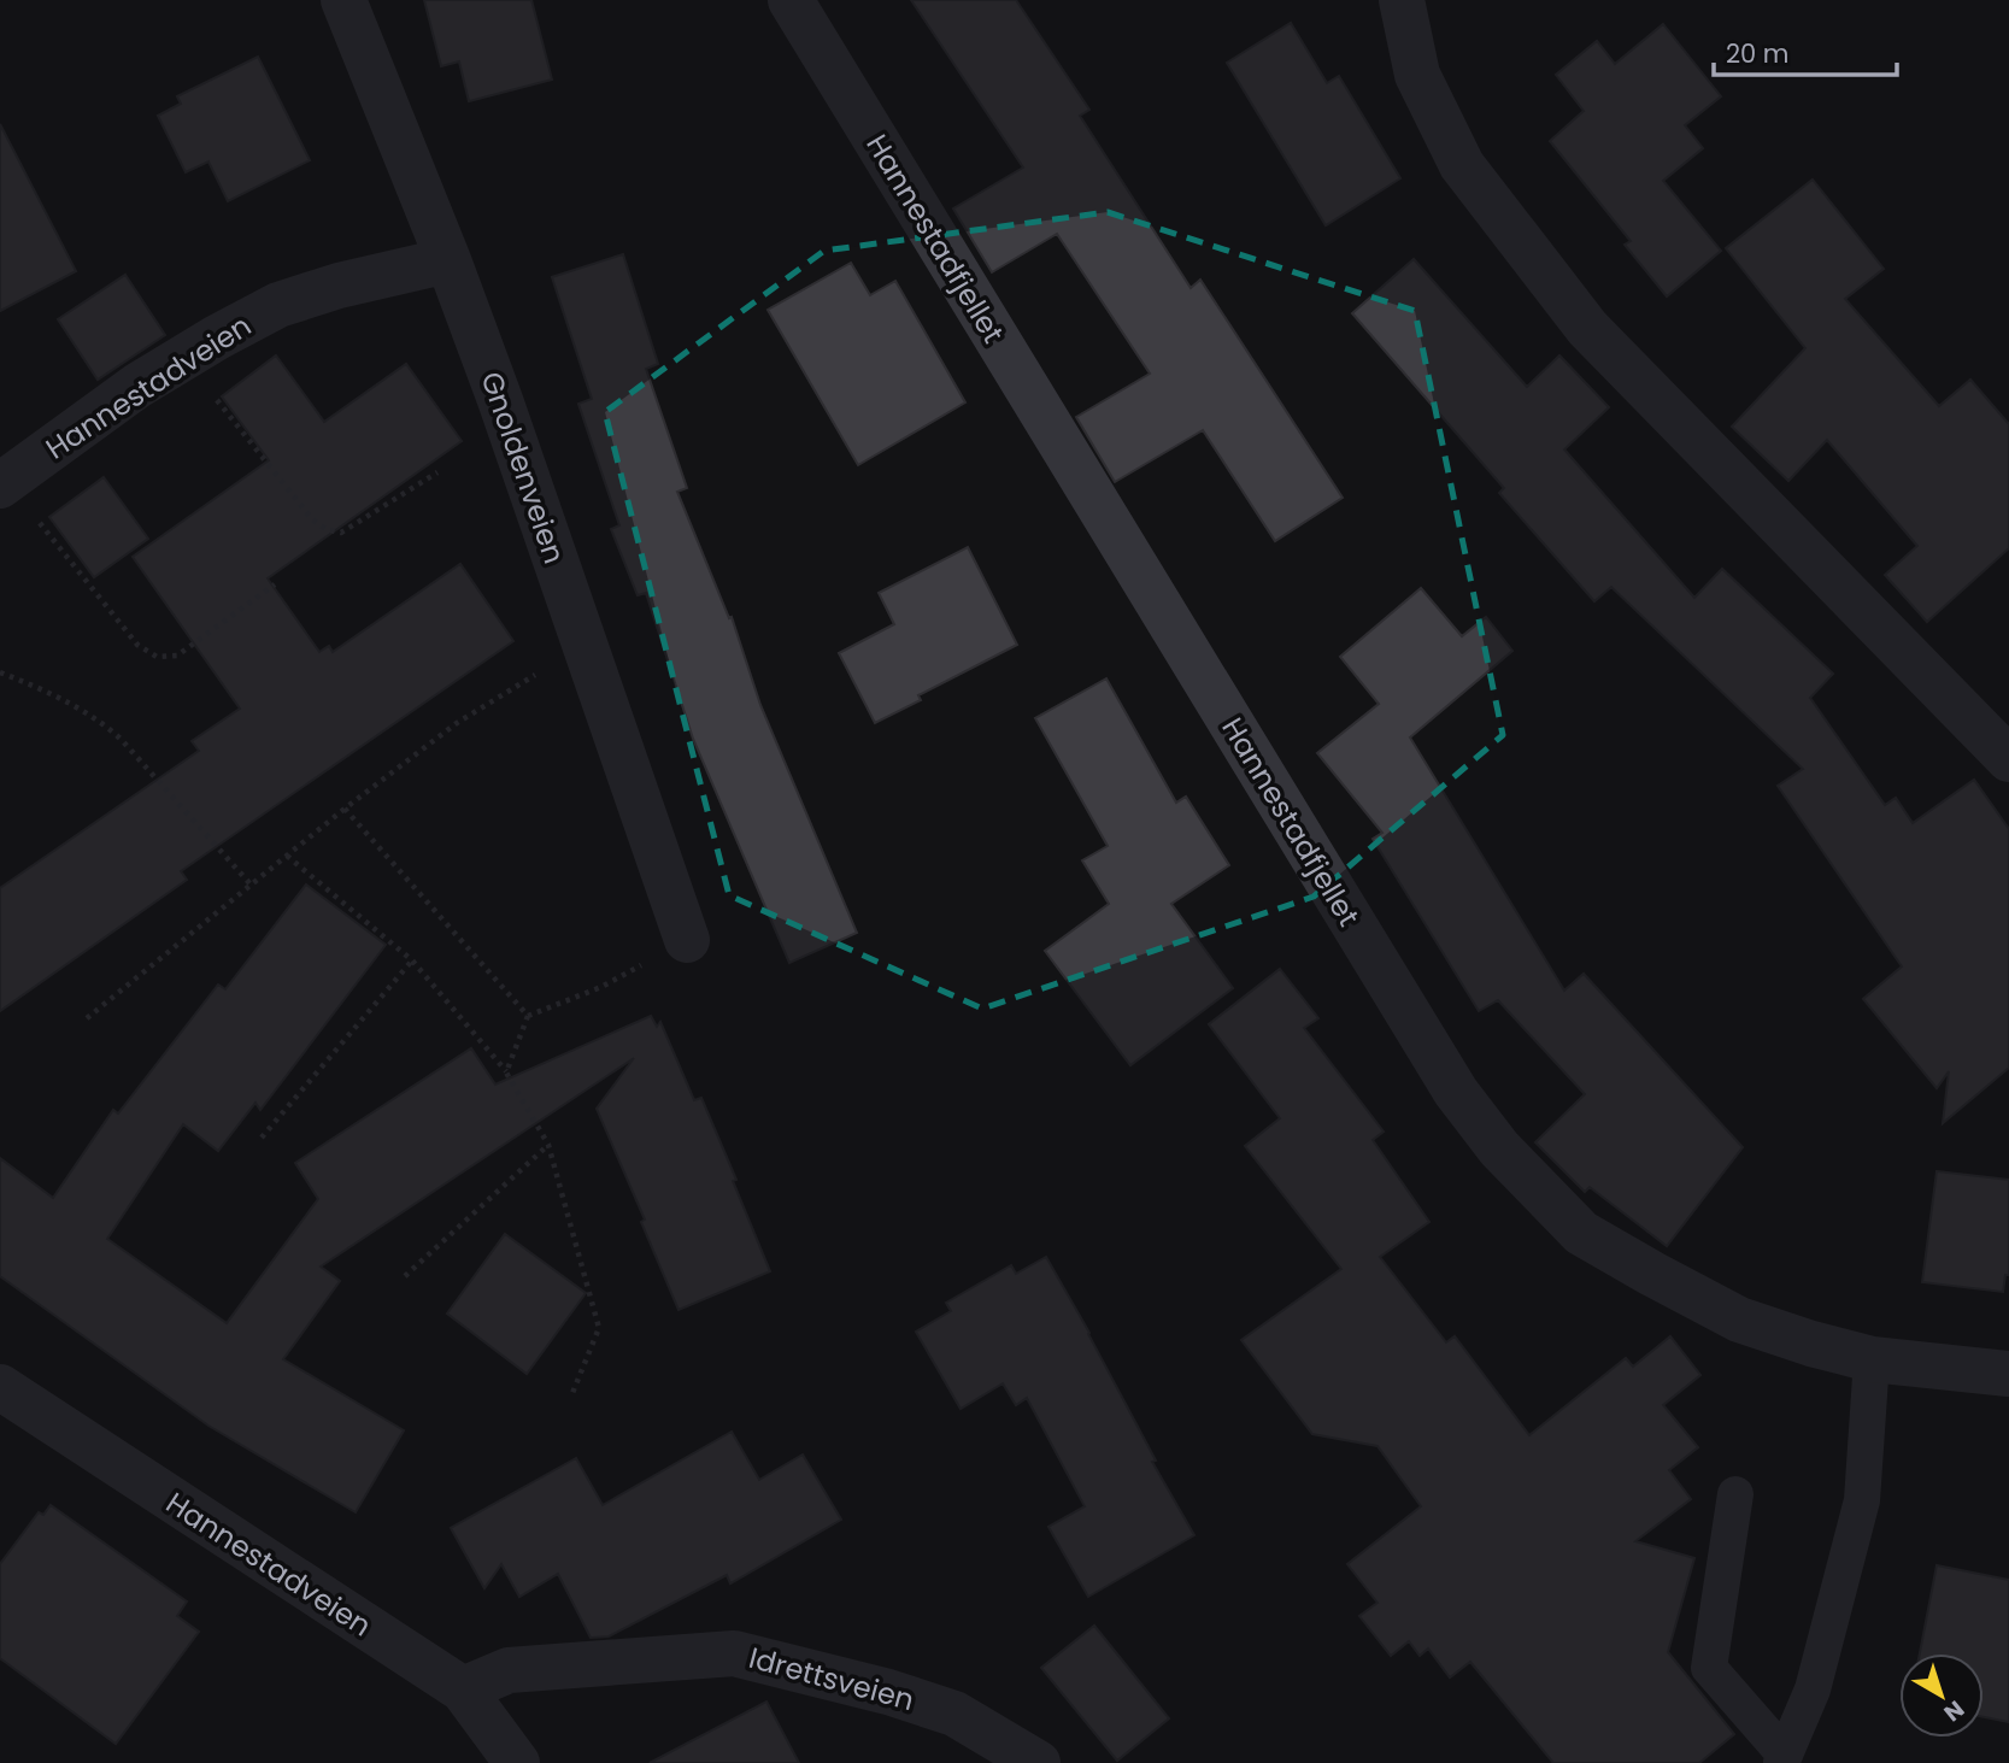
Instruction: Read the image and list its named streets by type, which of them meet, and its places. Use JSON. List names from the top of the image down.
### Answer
{
  "streets": {
    "street": [
      "Hannestadfjellet",
      "Hannestadveien",
      "Gnoldenveien",
      "Idrettsveien"
    ]
  },
  "crossings": [
    ["Hannestadveien", "Gnoldenveien"],
    ["Hannestadveien", "Idrettsveien"]
  ],
  "scale_bar": "20 m",
  "north": "bottom right"
}
